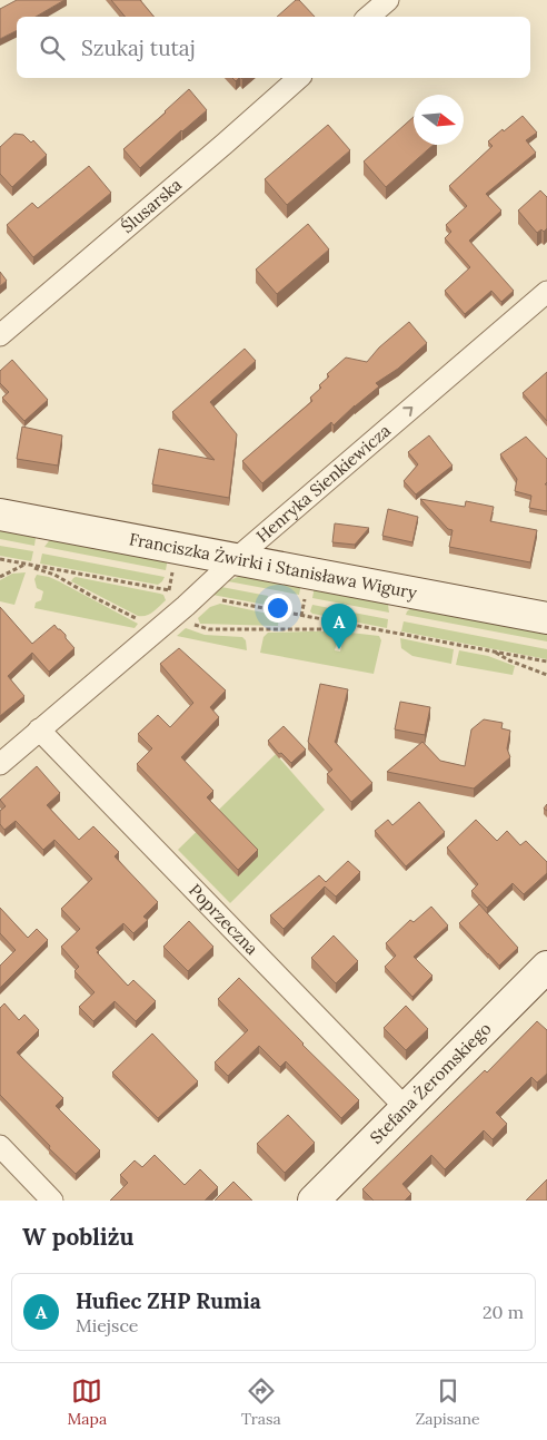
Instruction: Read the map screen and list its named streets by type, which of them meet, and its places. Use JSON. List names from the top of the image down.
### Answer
{
  "streets": {
    "street": [
      "Ślusarska",
      "Henryka Sienkiewicza",
      "Franciszka Żwirki i Stanisława Wigury",
      "Poprzeczna",
      "Stefana Żeromskiego"
    ]
  },
  "crossings": [
    ["Henryka Sienkiewicza", "Franciszka Żwirki i Stanisława Wigury"],
    ["Henryka Sienkiewicza", "Poprzeczna"],
    ["Poprzeczna", "Stefana Żeromskiego"]
  ],
  "one_way": ["Henryka Sienkiewicza"],
  "north": "right",
  "page": {
    "search": "Szukaj tutaj",
    "pins": "A",
    "heading": "W pobliżu",
    "list": [
      {
        "mark": "A",
        "name": "Hufiec ZHP Rumia",
        "note": "Miejsce",
        "value": "20 m"
      }
    ],
    "nav": ["Mapa", "Trasa", "Zapisane"]
  }
}
